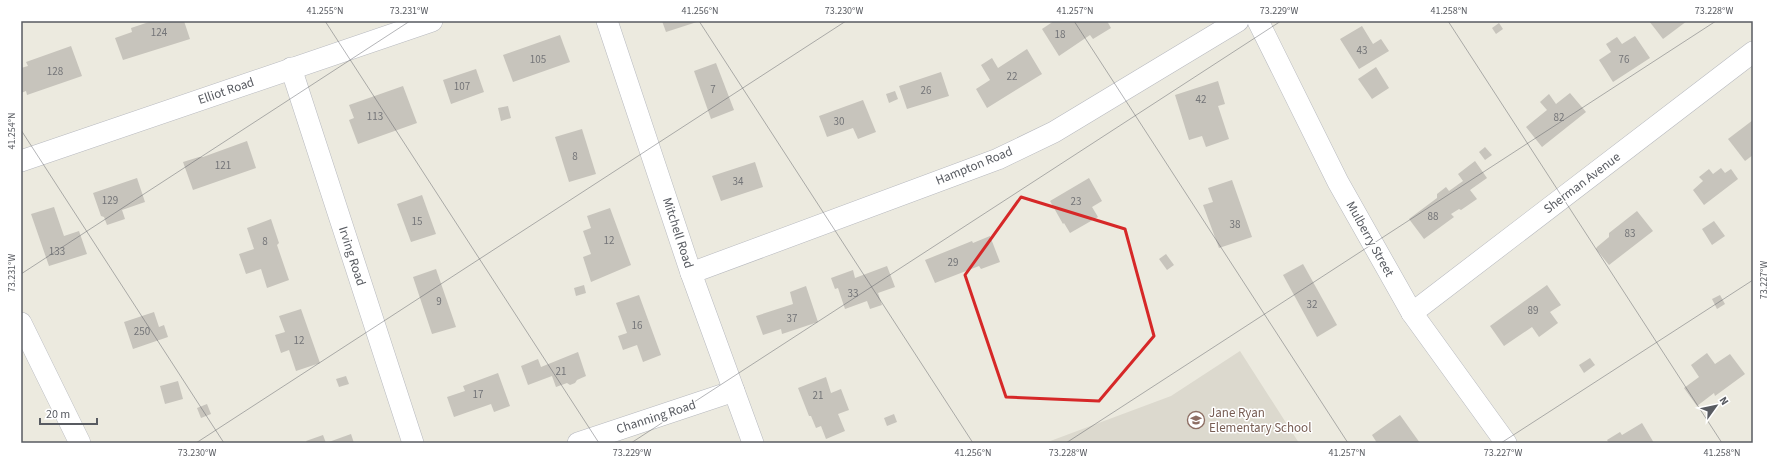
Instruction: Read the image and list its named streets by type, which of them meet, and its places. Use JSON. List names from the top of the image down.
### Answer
{
  "streets": {
    "street": [
      "Elliot Road",
      "Hampton Road",
      "Sherman Avenue",
      "Mitchell Road",
      "Mulberry Street",
      "Irving Road",
      "Channing Road"
    ]
  },
  "crossings": [
    ["Elliot Road", "Irving Road"],
    ["Hampton Road", "Mitchell Road"],
    ["Sherman Avenue", "Mulberry Street"],
    ["Mitchell Road", "Channing Road"]
  ],
  "places": {
    "school or university": ["Jane Ryan Elementary School"]
  },
  "house_numbers": [
    "124",
    "18",
    "43",
    "105",
    "76",
    "128",
    "22",
    "107",
    "7",
    "26",
    "42",
    "113",
    "82",
    "30",
    "8",
    "121",
    "34",
    "129",
    "23",
    "88",
    "15",
    "38",
    "83",
    "12",
    "8",
    "133",
    "29",
    "33",
    "9",
    "32",
    "89",
    "37",
    "16",
    "250",
    "12",
    "21",
    "17",
    "21"
  ],
  "scale_bar": "20 m",
  "north": "top right",
  "coordinates": [
    "41.255°N",
    "73.231°W",
    "41.256°N",
    "73.230°W",
    "41.257°N",
    "73.229°W",
    "41.258°N",
    "73.228°W",
    "41.254°N",
    "73.227°W"
  ]
}
